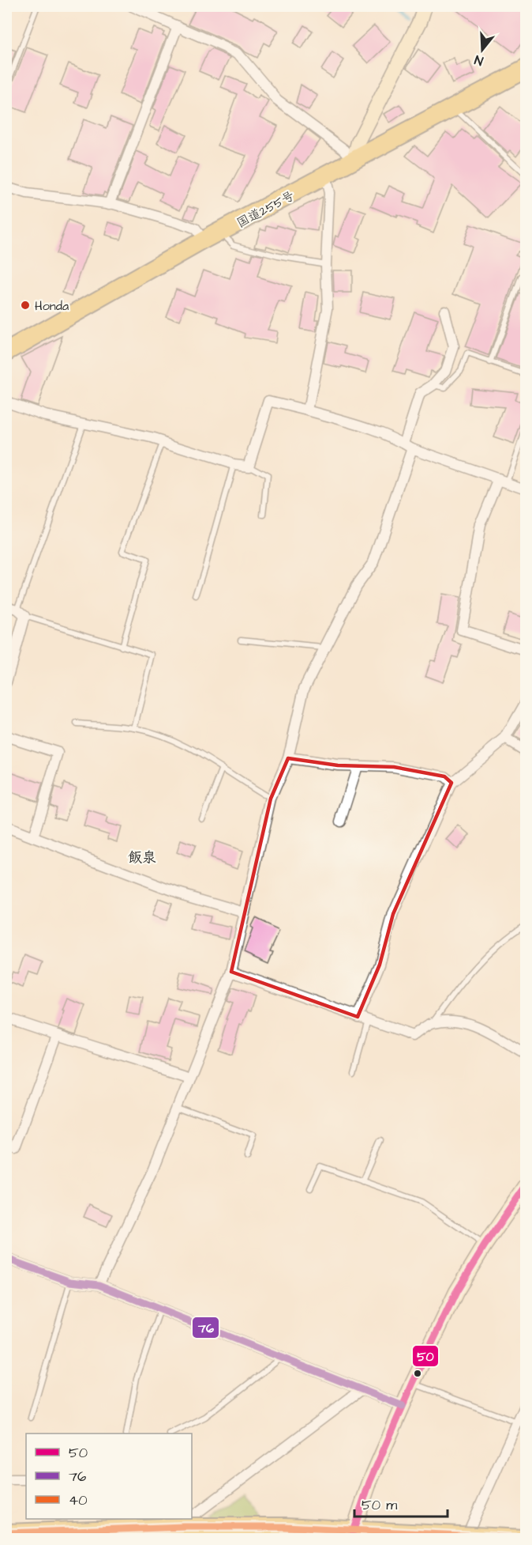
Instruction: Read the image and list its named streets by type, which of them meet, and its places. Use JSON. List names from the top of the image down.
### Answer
{
  "streets": {
    "highway": ["国道255号"]
  },
  "districts": ["飯泉"],
  "places": ["Honda"],
  "lines": ["transit line 50", "transit line 76", "transit line 40"],
  "legend": ["50", "76", "40"],
  "scale_bar": "50 m",
  "north": "bottom"
}
